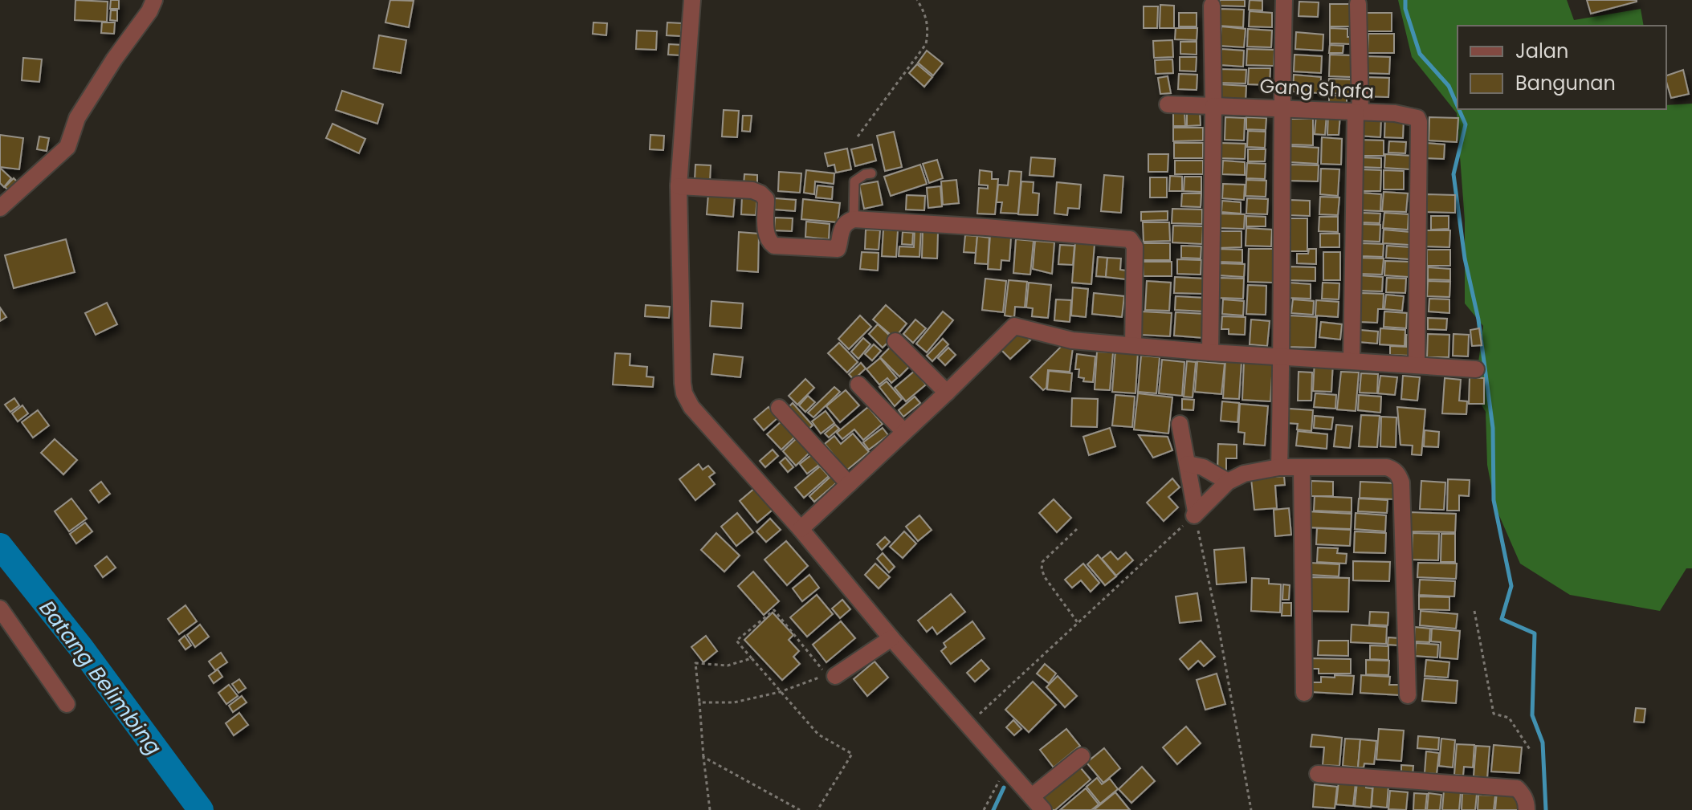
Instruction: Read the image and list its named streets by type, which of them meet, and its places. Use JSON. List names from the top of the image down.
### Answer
{
  "streets": {
    "street": ["Gang Shafa"]
  },
  "water": ["Batang Belimbing"],
  "legend": ["Jalan", "Bangunan"]
}
